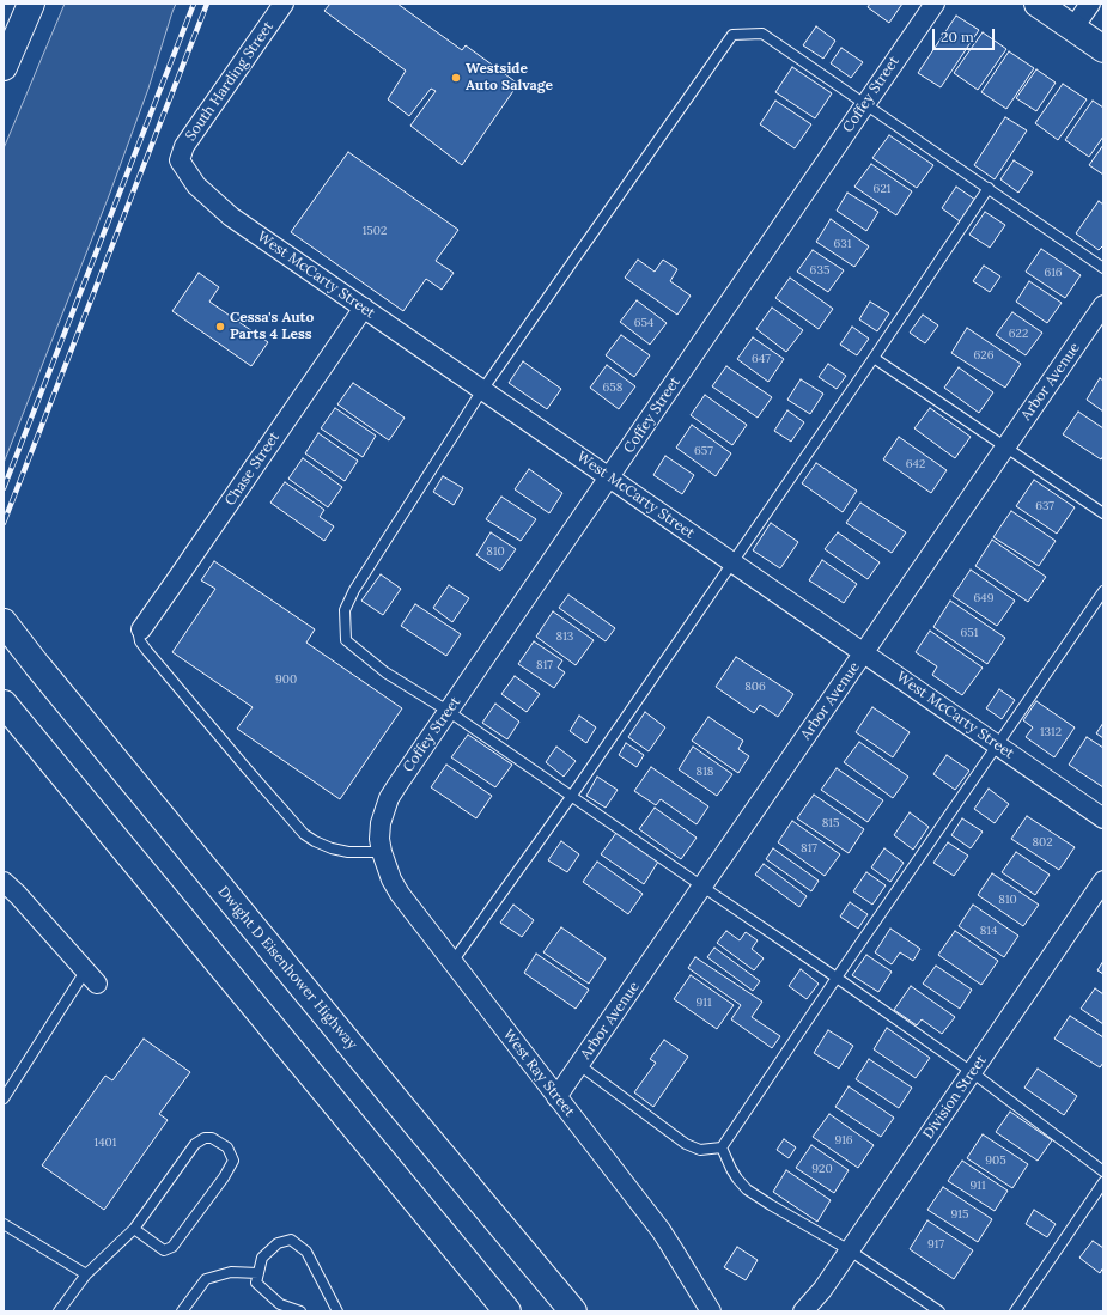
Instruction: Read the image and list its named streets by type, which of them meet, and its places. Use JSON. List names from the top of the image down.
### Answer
{
  "streets": {
    "main road": ["Dwight D Eisenhower Highway"],
    "street": [
      "South Harding Street",
      "Coffey Street",
      "West McCarty Street",
      "Arbor Avenue",
      "Chase Street",
      "West Ray Street",
      "Division Street"
    ]
  },
  "crossings": [
    ["South Harding Street", "West McCarty Street"],
    ["Coffey Street", "West McCarty Street"],
    ["Coffey Street", "West Ray Street"],
    ["West McCarty Street", "Arbor Avenue"],
    ["West McCarty Street", "Chase Street"],
    ["Arbor Avenue", "West Ray Street"]
  ],
  "places": ["Westside Auto Salvage", "Cessa's Auto Parts 4 Less"],
  "house_numbers": [
    "621",
    "1502",
    "631",
    "635",
    "616",
    "654",
    "622",
    "626",
    "647",
    "658",
    "657",
    "642",
    "637",
    "810",
    "649",
    "651",
    "813",
    "817",
    "900",
    "806",
    "1312",
    "818",
    "815",
    "802",
    "817",
    "810",
    "814",
    "911",
    "916",
    "1401",
    "905",
    "920",
    "911",
    "915",
    "917"
  ],
  "scale_bar": "20 m"
}
